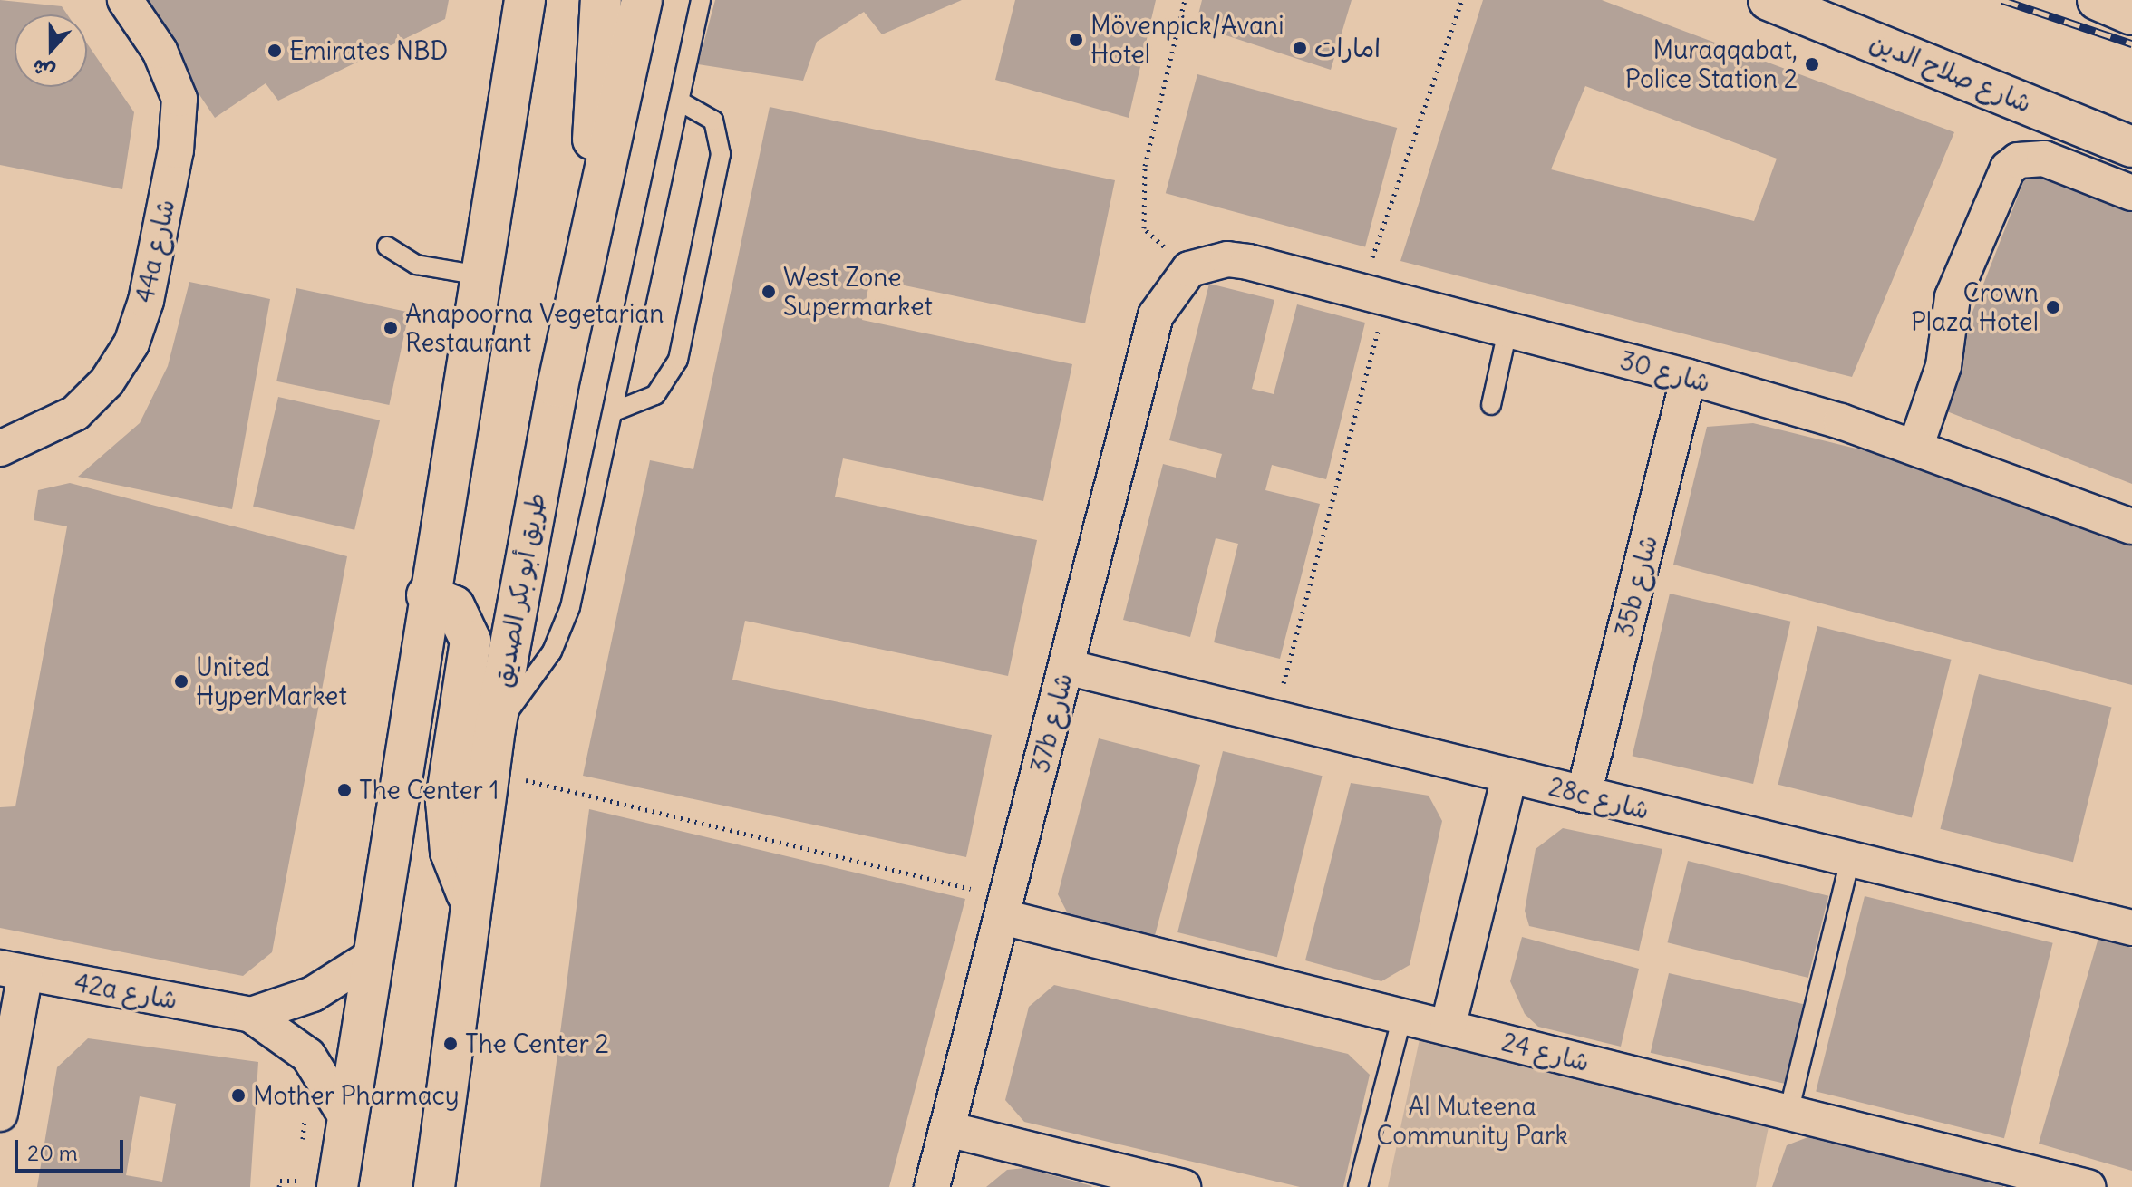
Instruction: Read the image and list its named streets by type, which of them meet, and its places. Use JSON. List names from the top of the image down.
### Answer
{
  "streets": {
    "main road": ["شارع صلاح الدين", "طريق أبو بكر الصديق"],
    "street": [
      "44a شارع",
      "شارع 30",
      "35b شارع",
      "37b شارع",
      "28c شارع",
      "42a شارع",
      "شارع 24"
    ]
  },
  "crossings": [
    ["شارع 30", "35b شارع"],
    ["شارع 30", "37b شارع"],
    ["35b شارع", "28c شارع"],
    ["37b شارع", "28c شارع"],
    ["37b شارع", "شارع 24"]
  ],
  "parks": ["Al Muteena Community Park"],
  "places": [
    "Mövenpick/Avani Hotel",
    "امارات",
    "Emirates NBD",
    "Muraqqabat, Police Station 2",
    "West Zone Supermarket",
    "Crown Plaza Hotel",
    "Anapoorna Vegetarian Restaurant",
    "United HyperMarket",
    "The Center 1",
    "The Center 2",
    "Mother Pharmacy"
  ],
  "scale_bar": "20 m",
  "north": "bottom"
}
